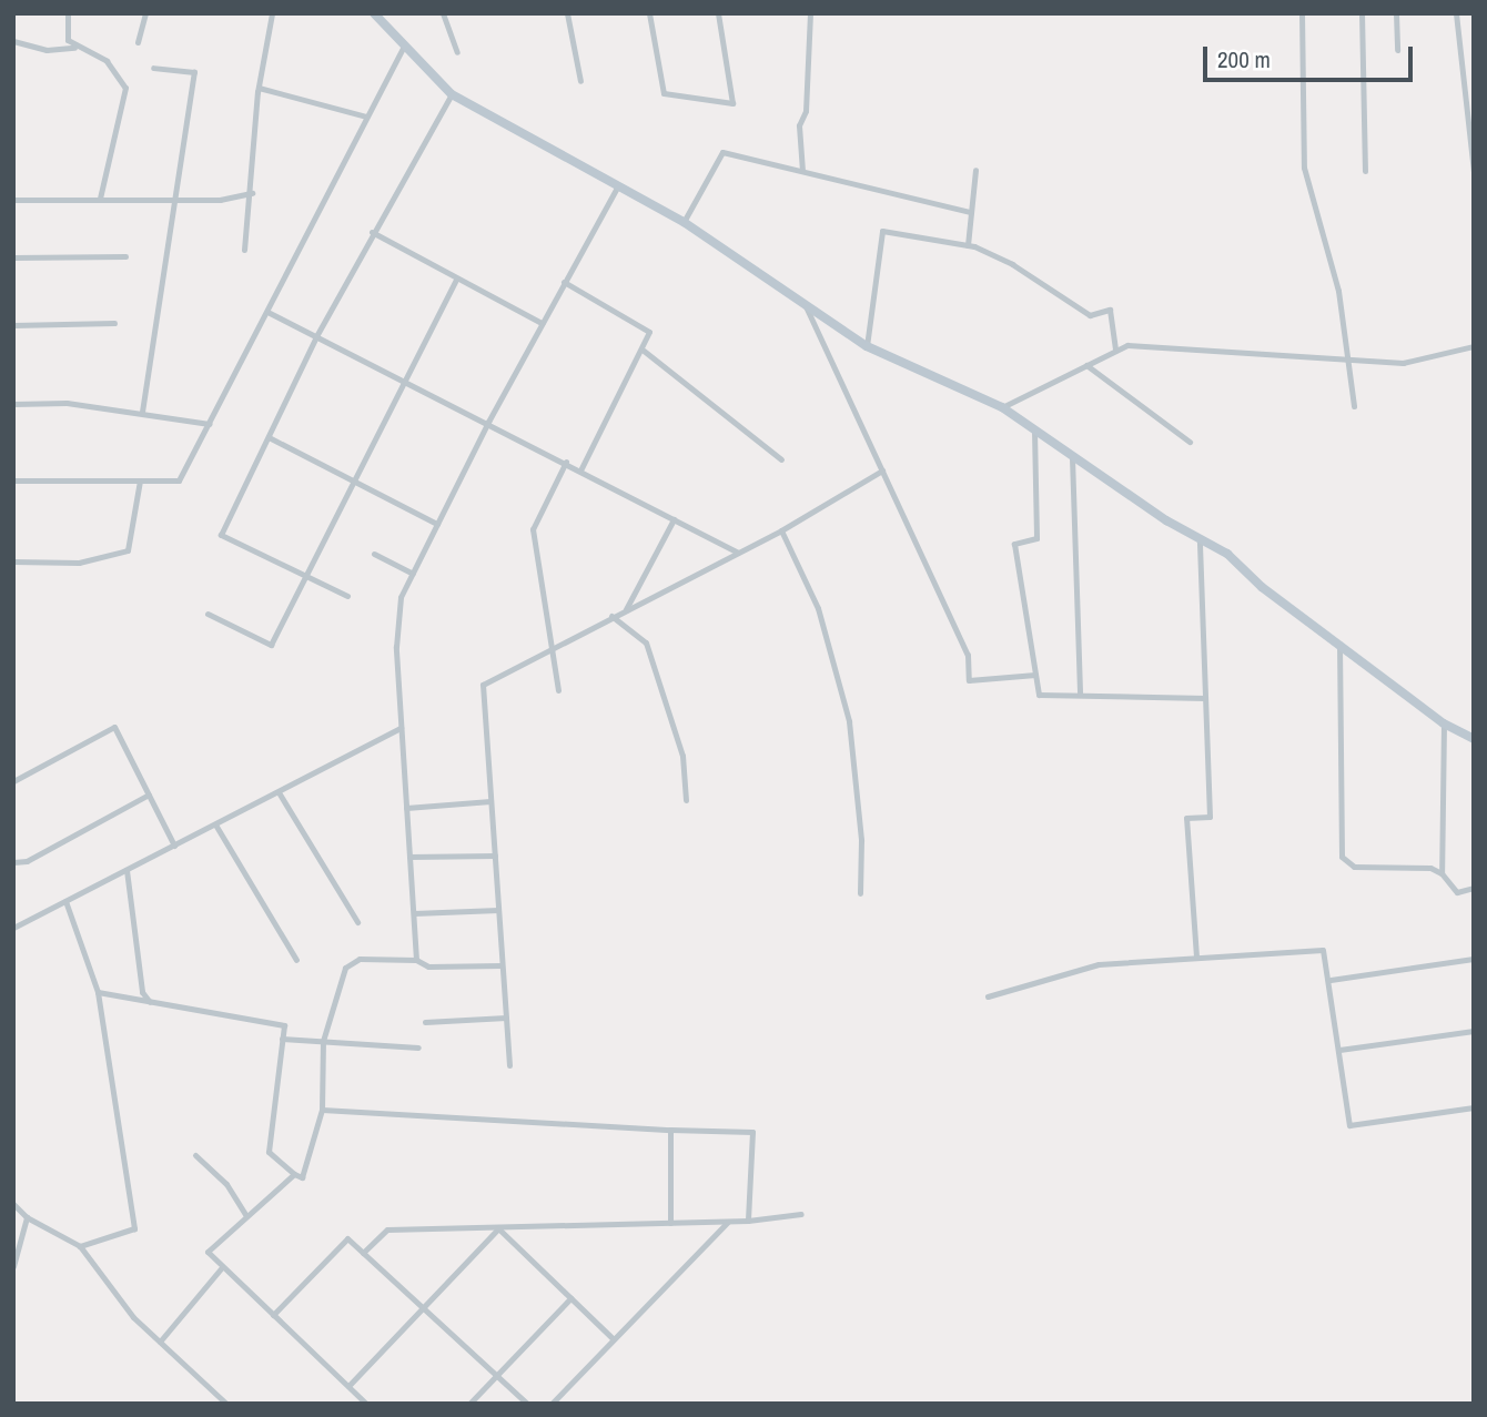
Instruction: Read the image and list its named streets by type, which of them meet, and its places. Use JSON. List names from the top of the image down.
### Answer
{
  "scale_bar": "200 m"
}
